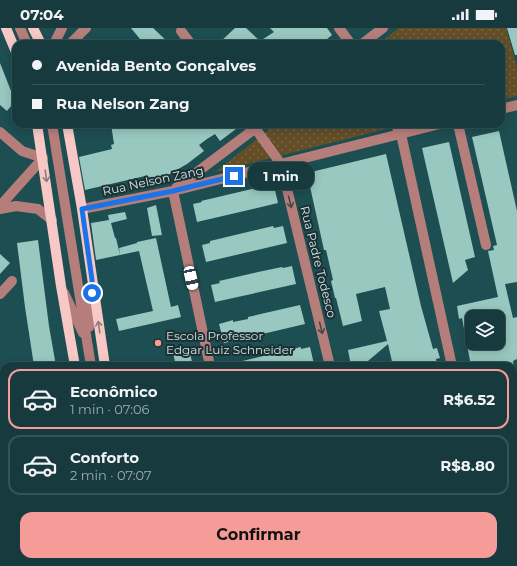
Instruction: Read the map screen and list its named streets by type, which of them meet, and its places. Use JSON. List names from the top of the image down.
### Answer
{
  "streets": {
    "street": ["Rua Nelson Zang", "Rua Padre Todesco"]
  },
  "crossings": [
    ["Rua Nelson Zang", "Rua Padre Todesco"]
  ],
  "one_way": ["Rua Padre Todesco"],
  "places": ["Escola Professor Edgar Luiz Schneider"],
  "page": {
    "status": "07:04",
    "banner": ["Avenida Bento Gonçalves", "Rua Nelson Zang"],
    "bubble": "1 min",
    "list": [
      {
        "name": "Econômico",
        "note": "1 min · 07:06",
        "value": "R$6.52"
      },
      {
        "name": "Conforto",
        "note": "2 min · 07:07",
        "value": "R$8.80"
      }
    ],
    "buttons": "Confirmar"
  }
}
